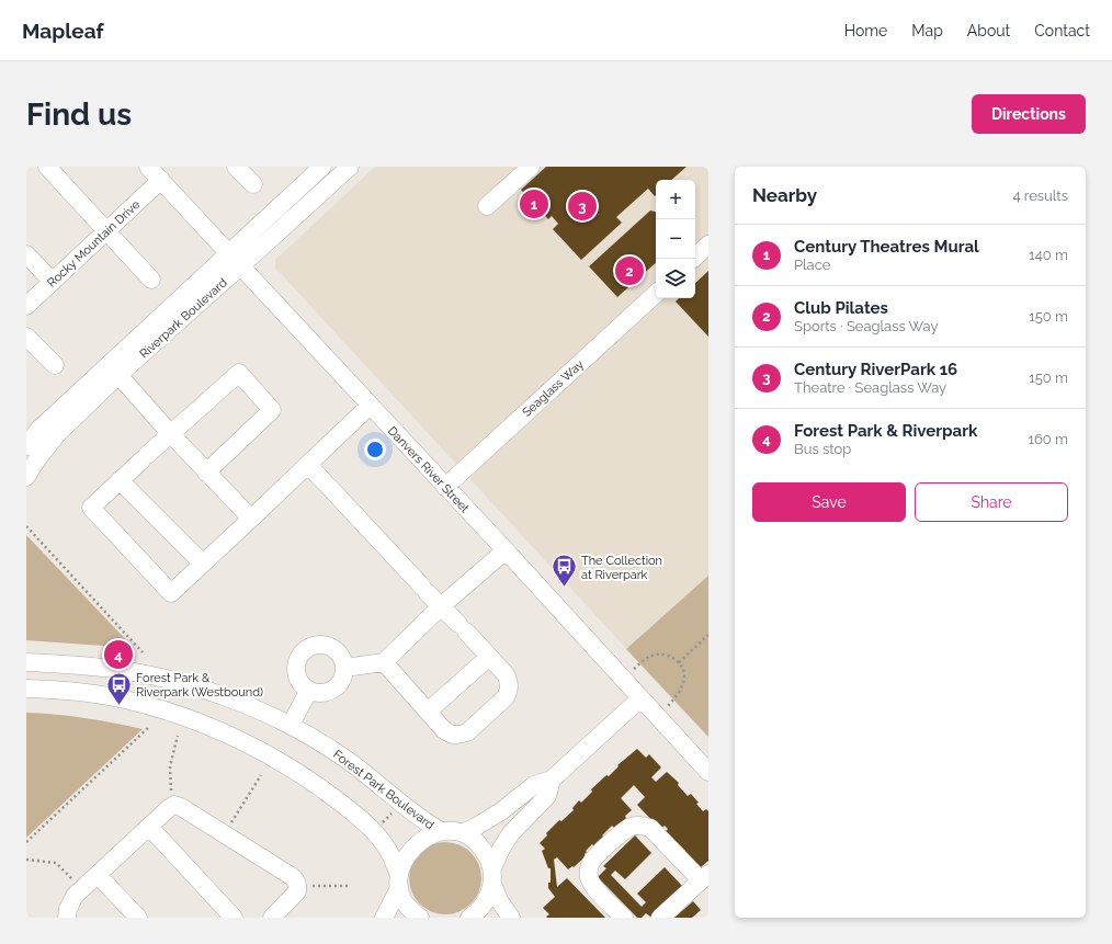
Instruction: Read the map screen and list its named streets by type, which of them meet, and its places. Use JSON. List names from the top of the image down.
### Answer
{
  "streets": {
    "street": [
      "Rocky Mountain Drive",
      "Riverpark Boulevard",
      "Seaglass Way",
      "Danvers River Street",
      "Forest Park Boulevard"
    ]
  },
  "crossings": [
    ["Rocky Mountain Drive", "Danvers River Street"],
    ["Riverpark Boulevard", "Danvers River Street"],
    ["Seaglass Way", "Danvers River Street"]
  ],
  "places": {
    "bus stop": ["The Collection at Riverpark", "Forest Park & Riverpark (Westbound)"]
  },
  "page": {
    "header": "Mapleaf",
    "nav": [
      "Home",
      "Map",
      "About",
      "Contact"
    ],
    "buttons": [
      "Directions",
      ["Save", "Share"]
    ],
    "title": "Find us",
    "heading": ["Nearby", "4 results"],
    "map_buttons": ["+", "−"],
    "pins": [
      "1",
      "3",
      "2",
      "4"
    ],
    "list": [
      {
        "mark": "1",
        "name": "Century Theatres Mural",
        "note": "Place",
        "value": "140 m"
      },
      {
        "mark": "2",
        "name": "Club Pilates",
        "note": "Sports · Seaglass Way",
        "value": "150 m"
      },
      {
        "mark": "3",
        "name": "Century RiverPark 16",
        "note": "Theatre · Seaglass Way",
        "value": "150 m"
      },
      {
        "mark": "4",
        "name": "Forest Park & Riverpark",
        "note": "Bus stop",
        "value": "160 m"
      }
    ]
  }
}
